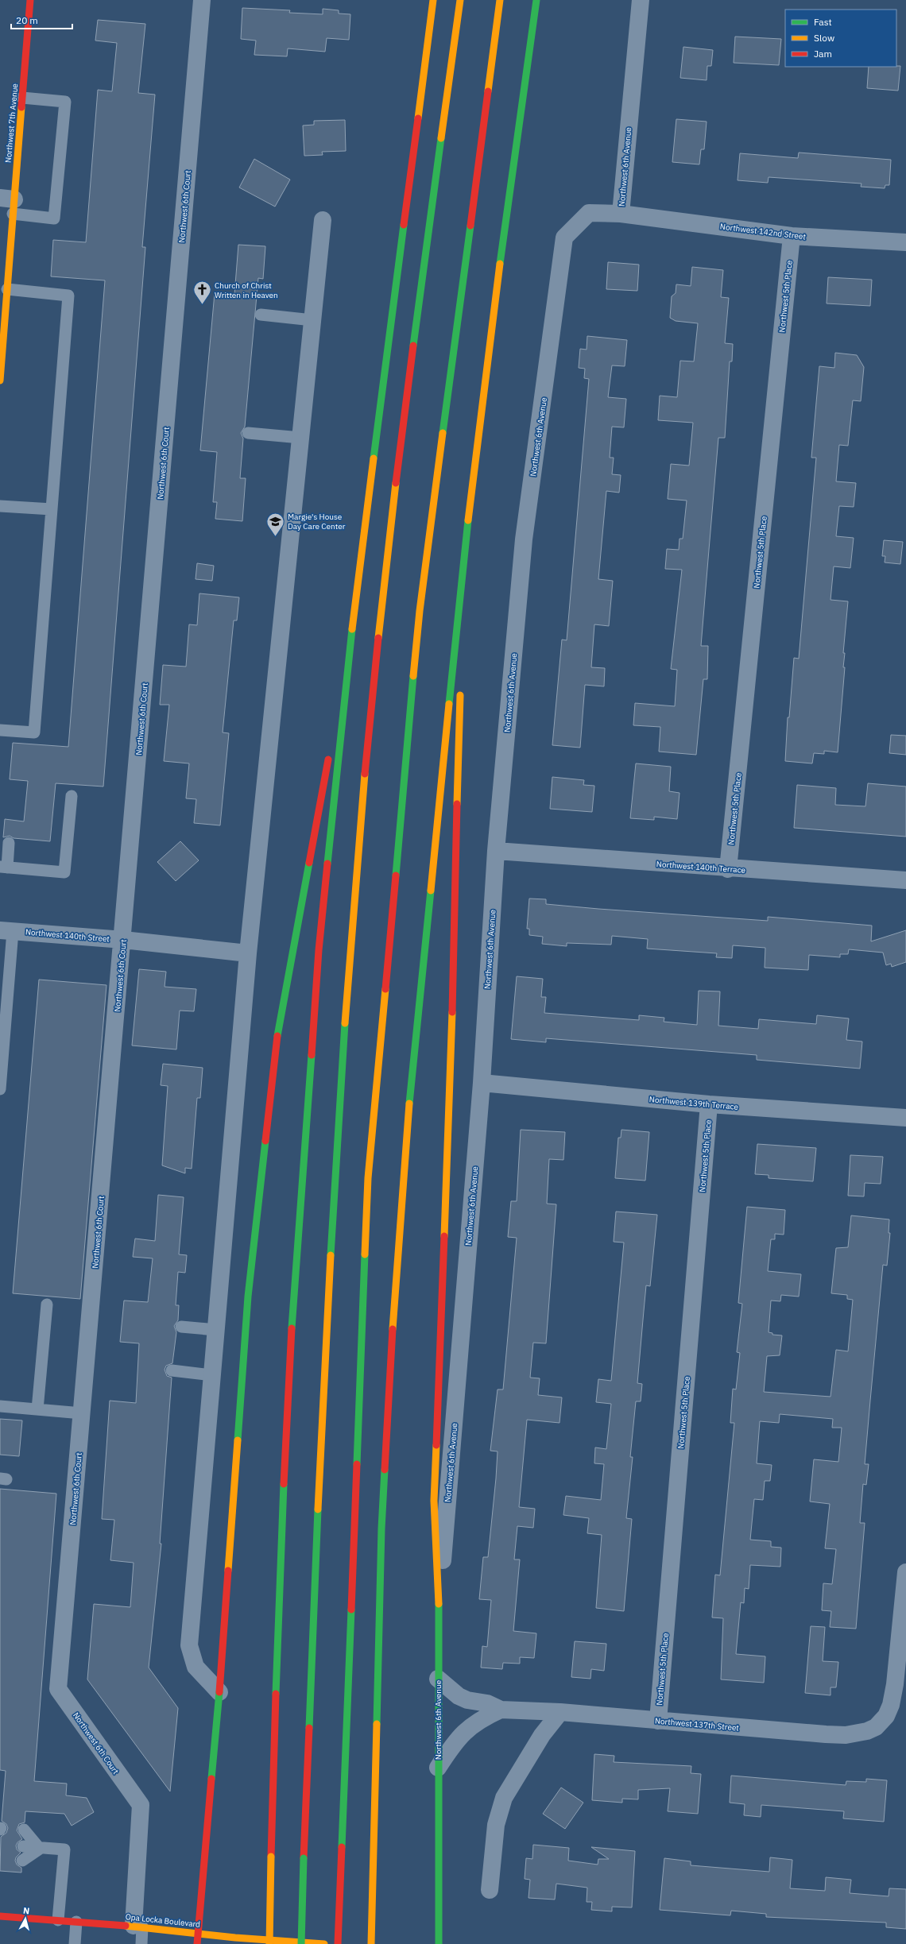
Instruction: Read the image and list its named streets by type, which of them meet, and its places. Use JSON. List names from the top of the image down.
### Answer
{
  "streets": {
    "main road": ["Northwest 7th Avenue", "Northwest 6th Avenue", "Opa Locka Boulevard"],
    "street": [
      "Northwest 6th Court",
      "Northwest 142nd Street",
      "Northwest 5th Place",
      "Northwest 140th Terrace",
      "Northwest 140th Street",
      "Northwest 139th Terrace",
      "Northwest 137th Street"
    ]
  },
  "crossings": [
    ["Northwest 6th Avenue", "Northwest 142nd Street"],
    ["Northwest 6th Avenue", "Northwest 140th Terrace"],
    ["Northwest 6th Avenue", "Northwest 139th Terrace"],
    ["Northwest 6th Avenue", "Northwest 137th Street"],
    ["Northwest 6th Court", "Northwest 140th Street"],
    ["Northwest 6th Court", "Opa Locka Boulevard"],
    ["Northwest 142nd Street", "Northwest 5th Place"],
    ["Northwest 5th Place", "Northwest 140th Terrace"],
    ["Northwest 5th Place", "Northwest 139th Terrace"],
    ["Northwest 5th Place", "Northwest 137th Street"]
  ],
  "places": {
    "church": ["Church of Christ Written in Heaven"],
    "school or university": ["Margie's House Day Care Center"]
  },
  "legend": ["Fast", "Slow", "Jam"],
  "scale_bar": "20 m",
  "north": "top"
}
